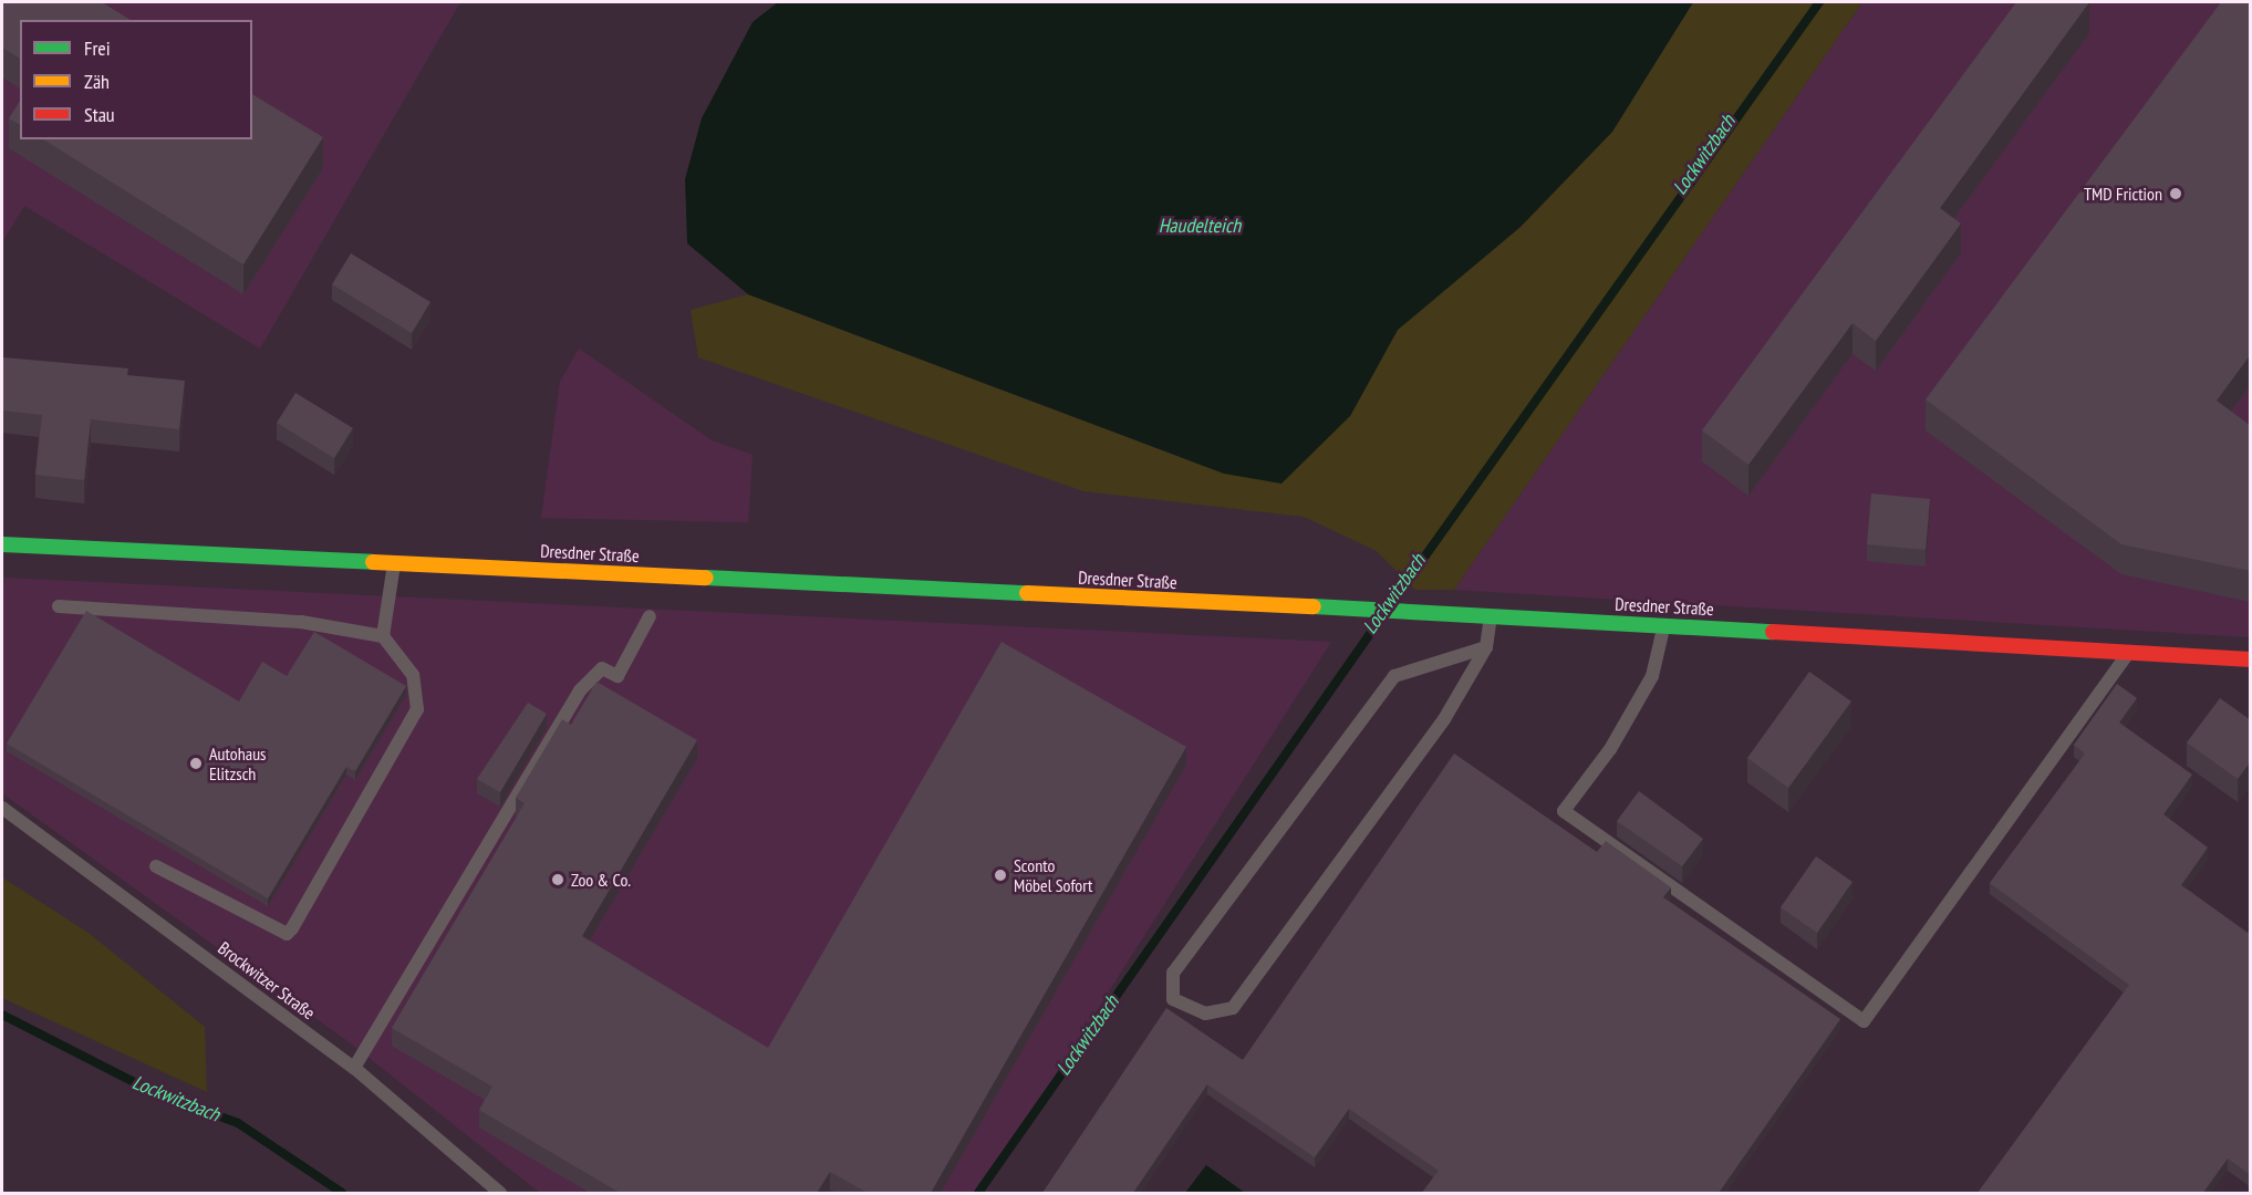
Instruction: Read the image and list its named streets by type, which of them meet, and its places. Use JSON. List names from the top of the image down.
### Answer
{
  "streets": {
    "main road": ["Dresdner Straße"],
    "lane": ["Brockwitzer Straße"]
  },
  "water": ["Lockwitzbach", "Haudelteich"],
  "places": [
    "TMD Friction",
    "Autohaus Elitzsch",
    "Sconto Möbel Sofort",
    "Zoo & Co."
  ],
  "legend": ["Frei", "Zäh", "Stau"]
}
